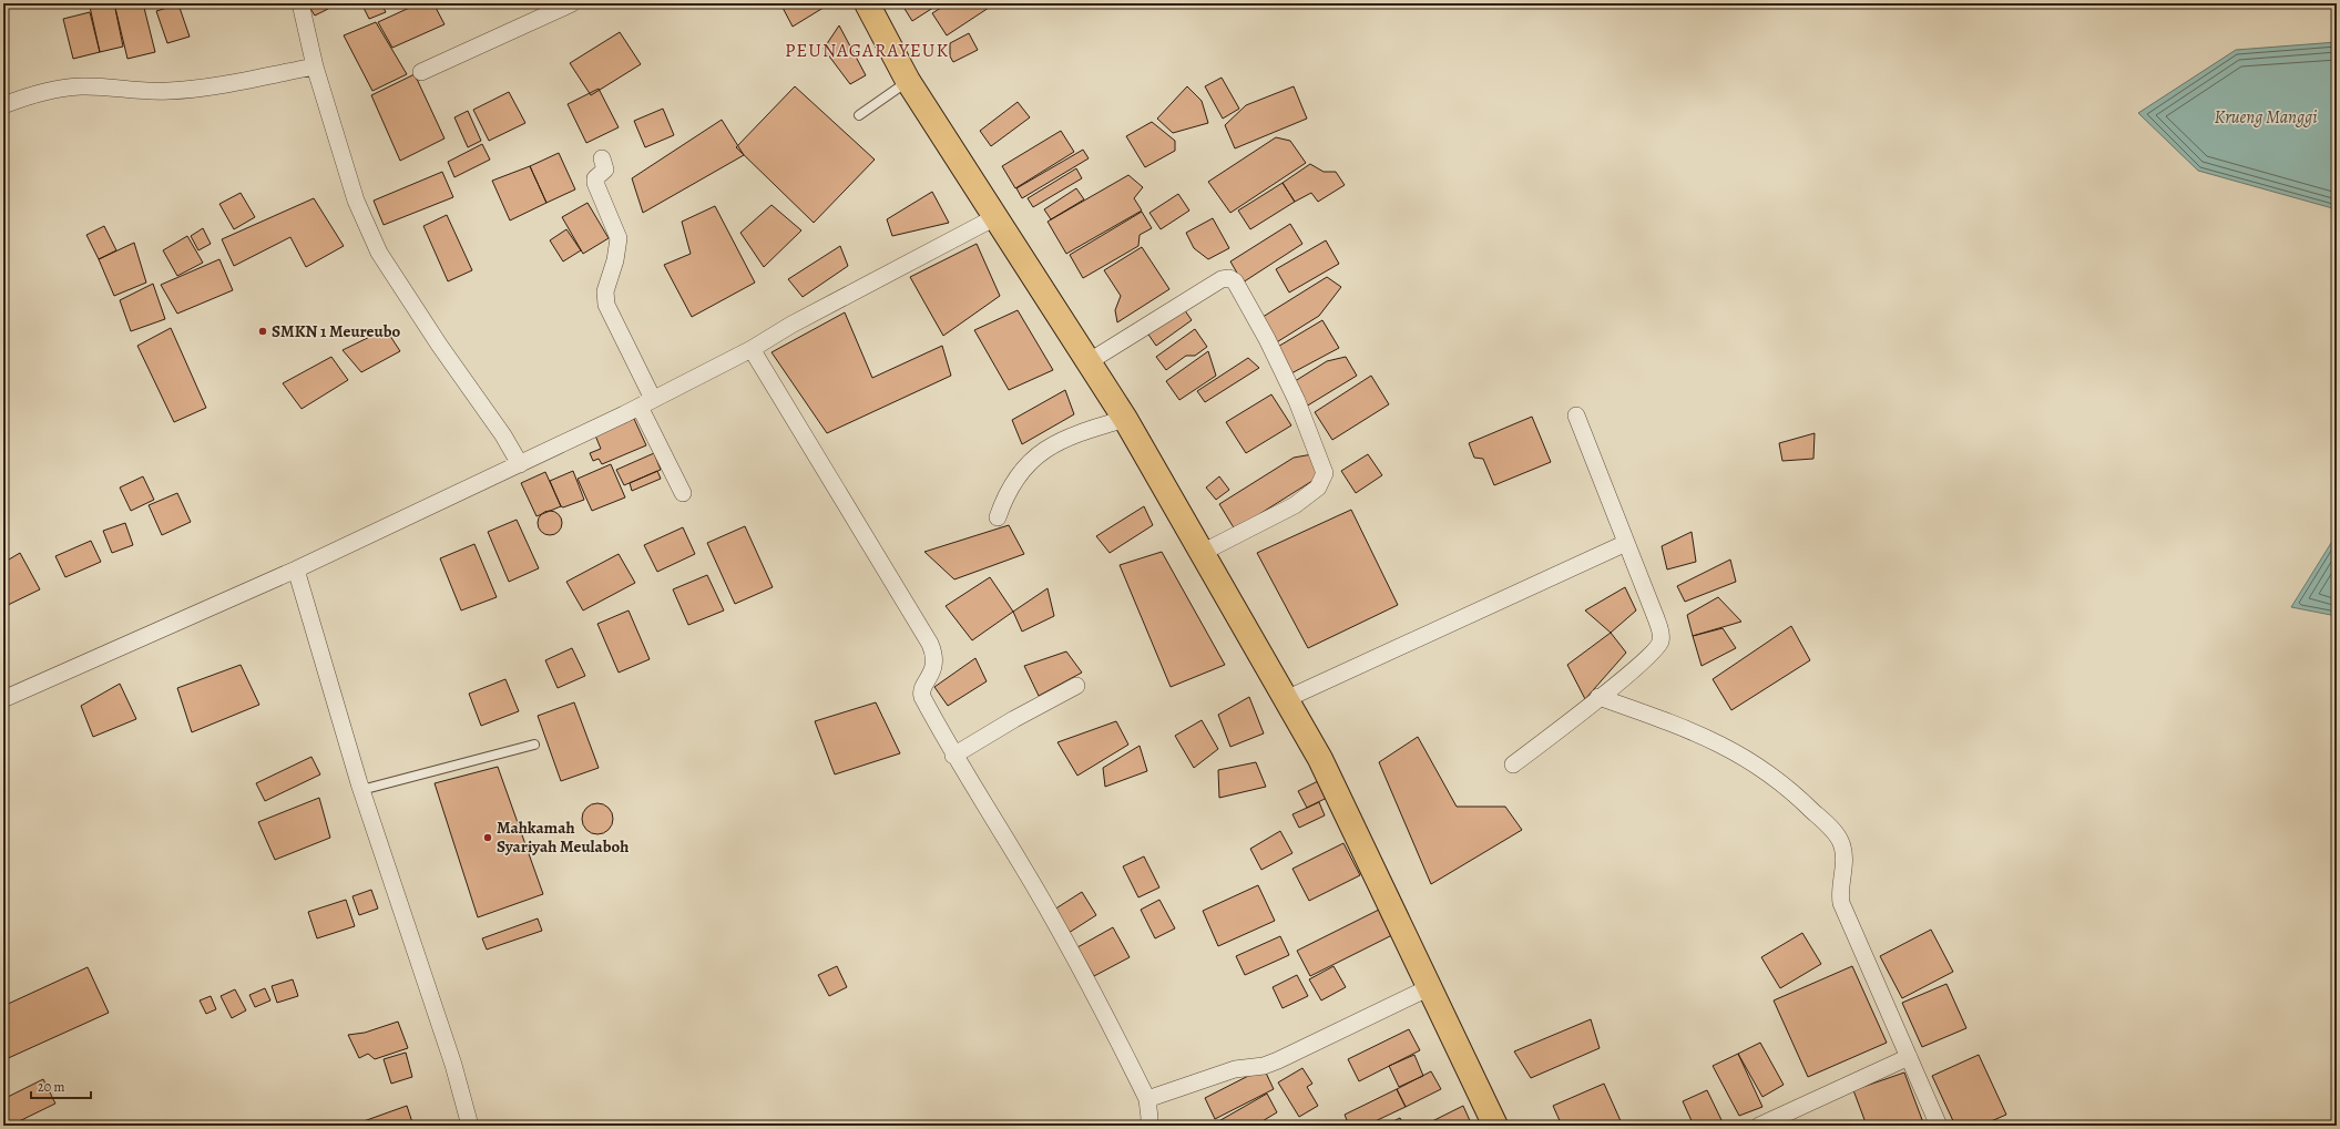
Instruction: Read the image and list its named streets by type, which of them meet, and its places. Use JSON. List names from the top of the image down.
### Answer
{
  "districts": ["PEUNAGARAYEUK"],
  "water": ["Krueng Manggi"],
  "places": ["SMKN 1 Meureubo", "Mahkamah Syariyah Meulaboh"],
  "scale_bar": "20 m"
}
